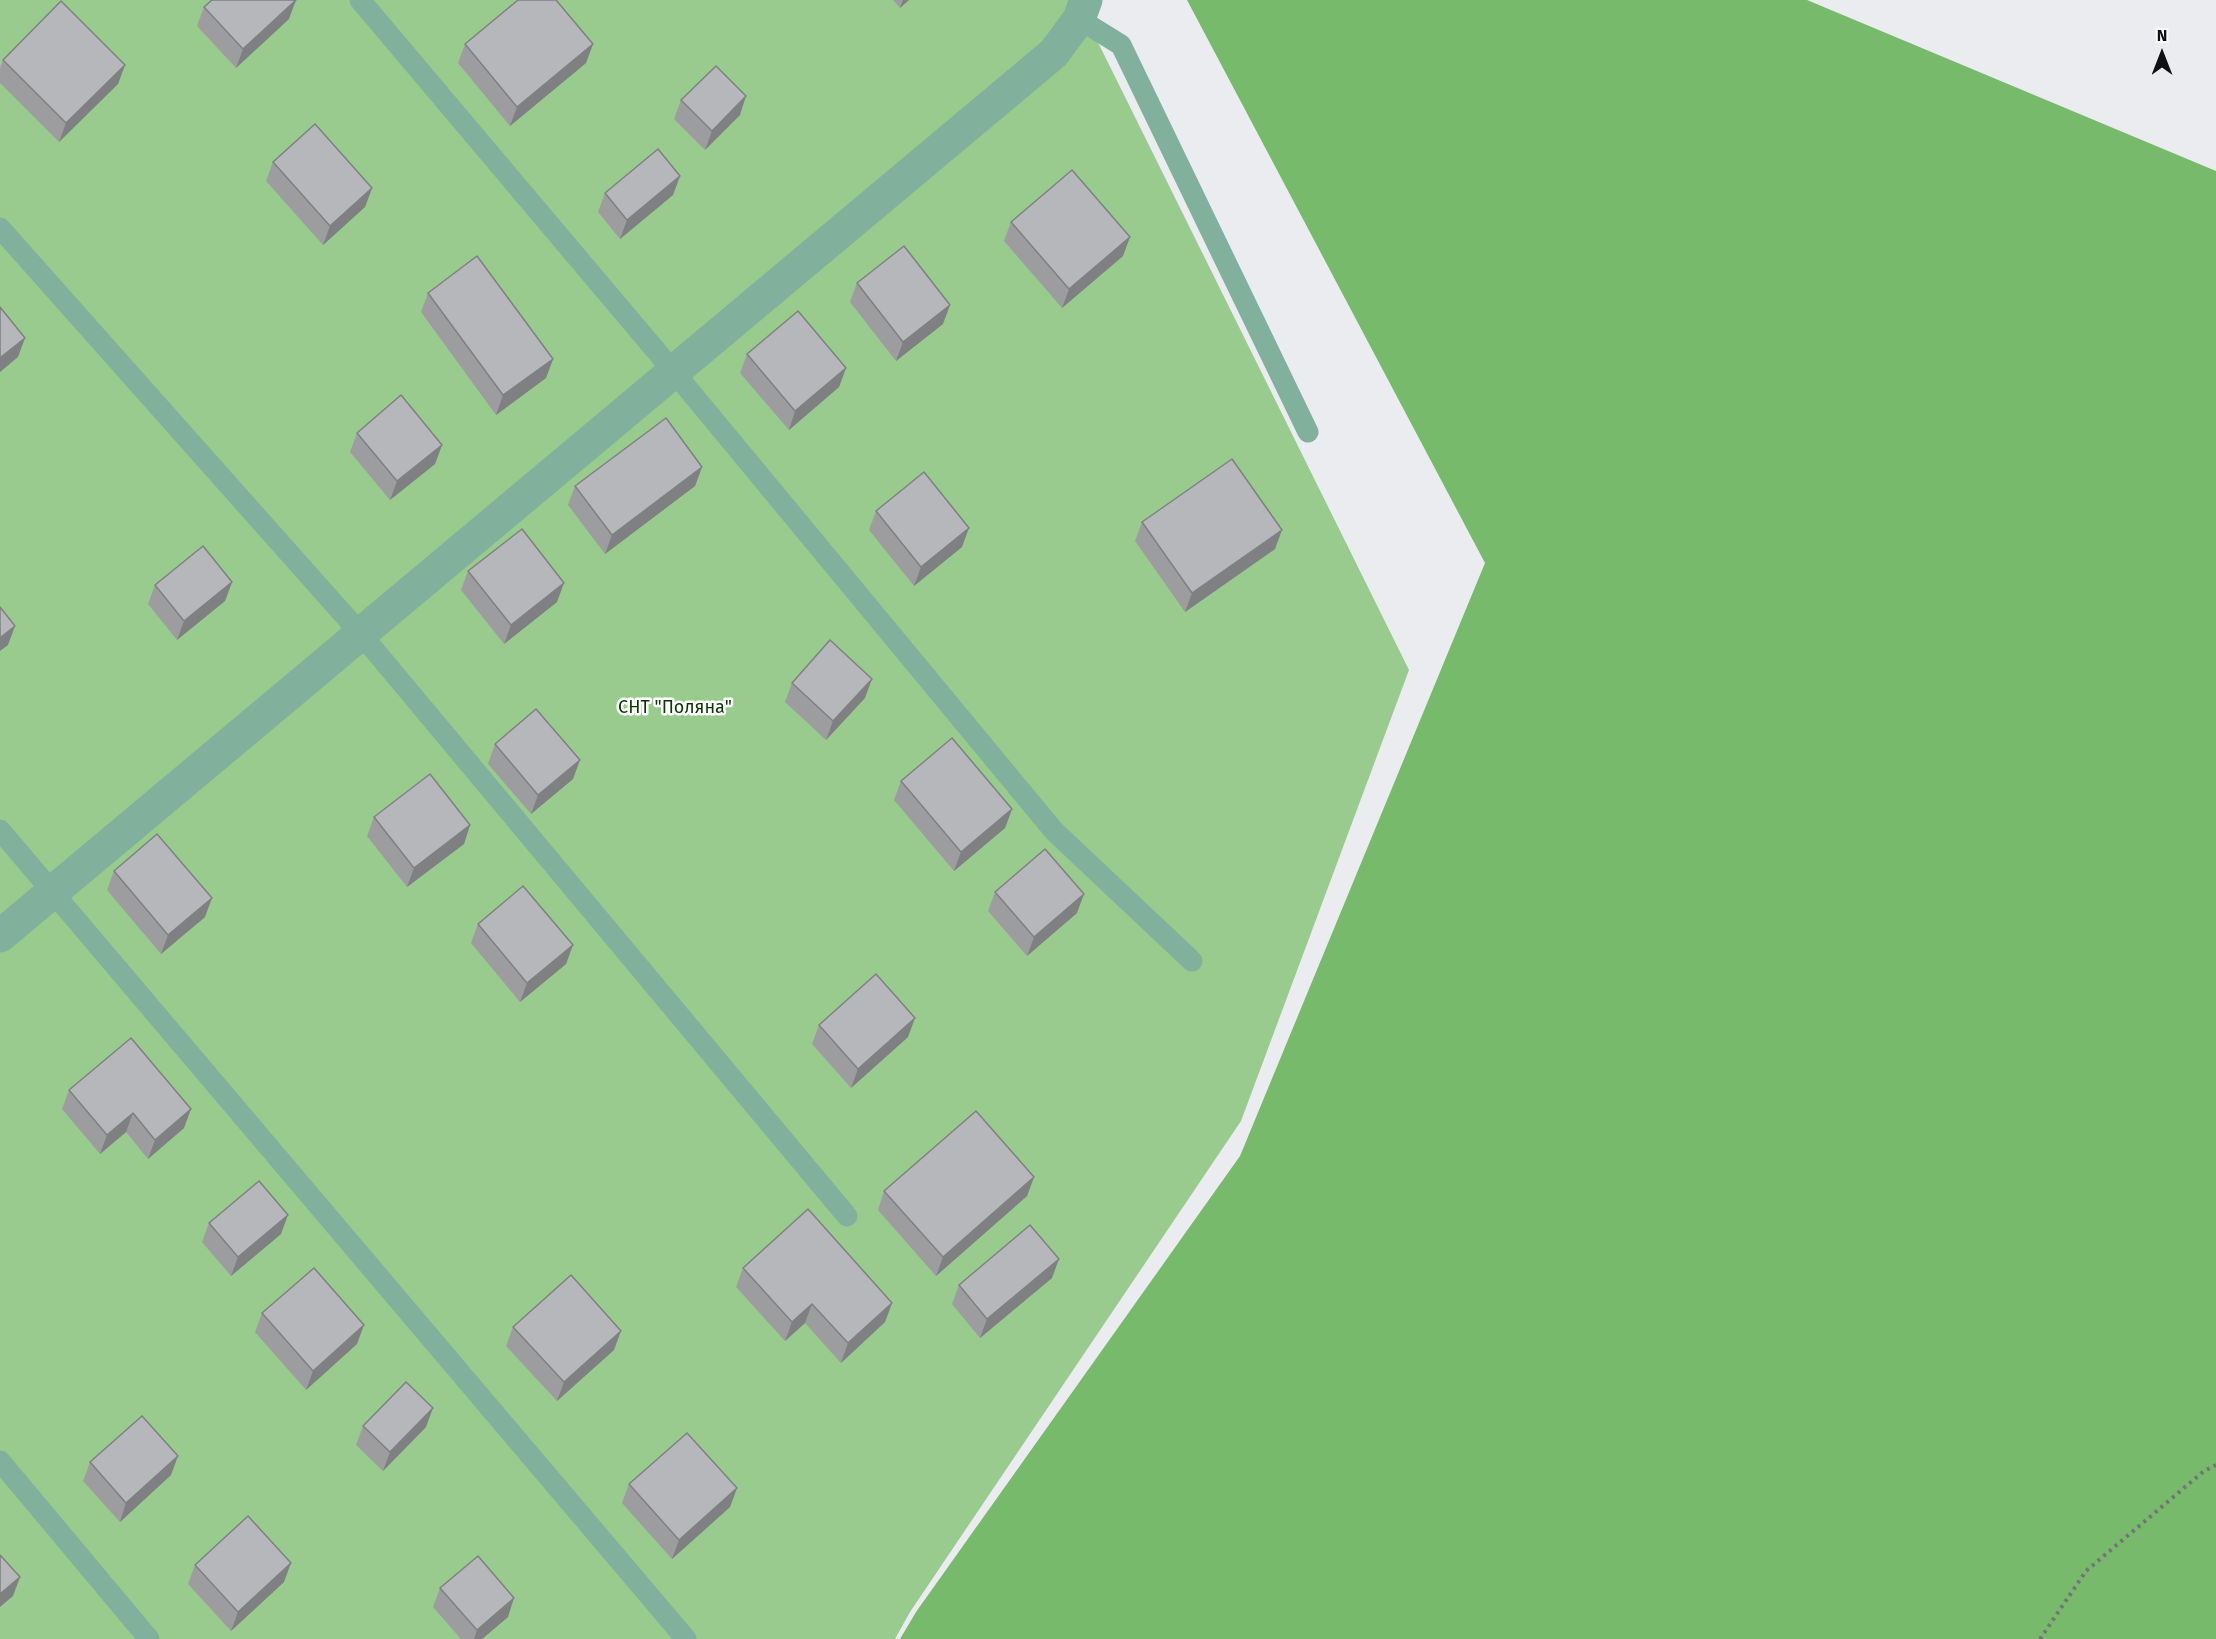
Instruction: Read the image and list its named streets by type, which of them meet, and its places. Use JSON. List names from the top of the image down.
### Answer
{
  "parks": ["СНТ \"Поляна\""],
  "north": "top"
}
